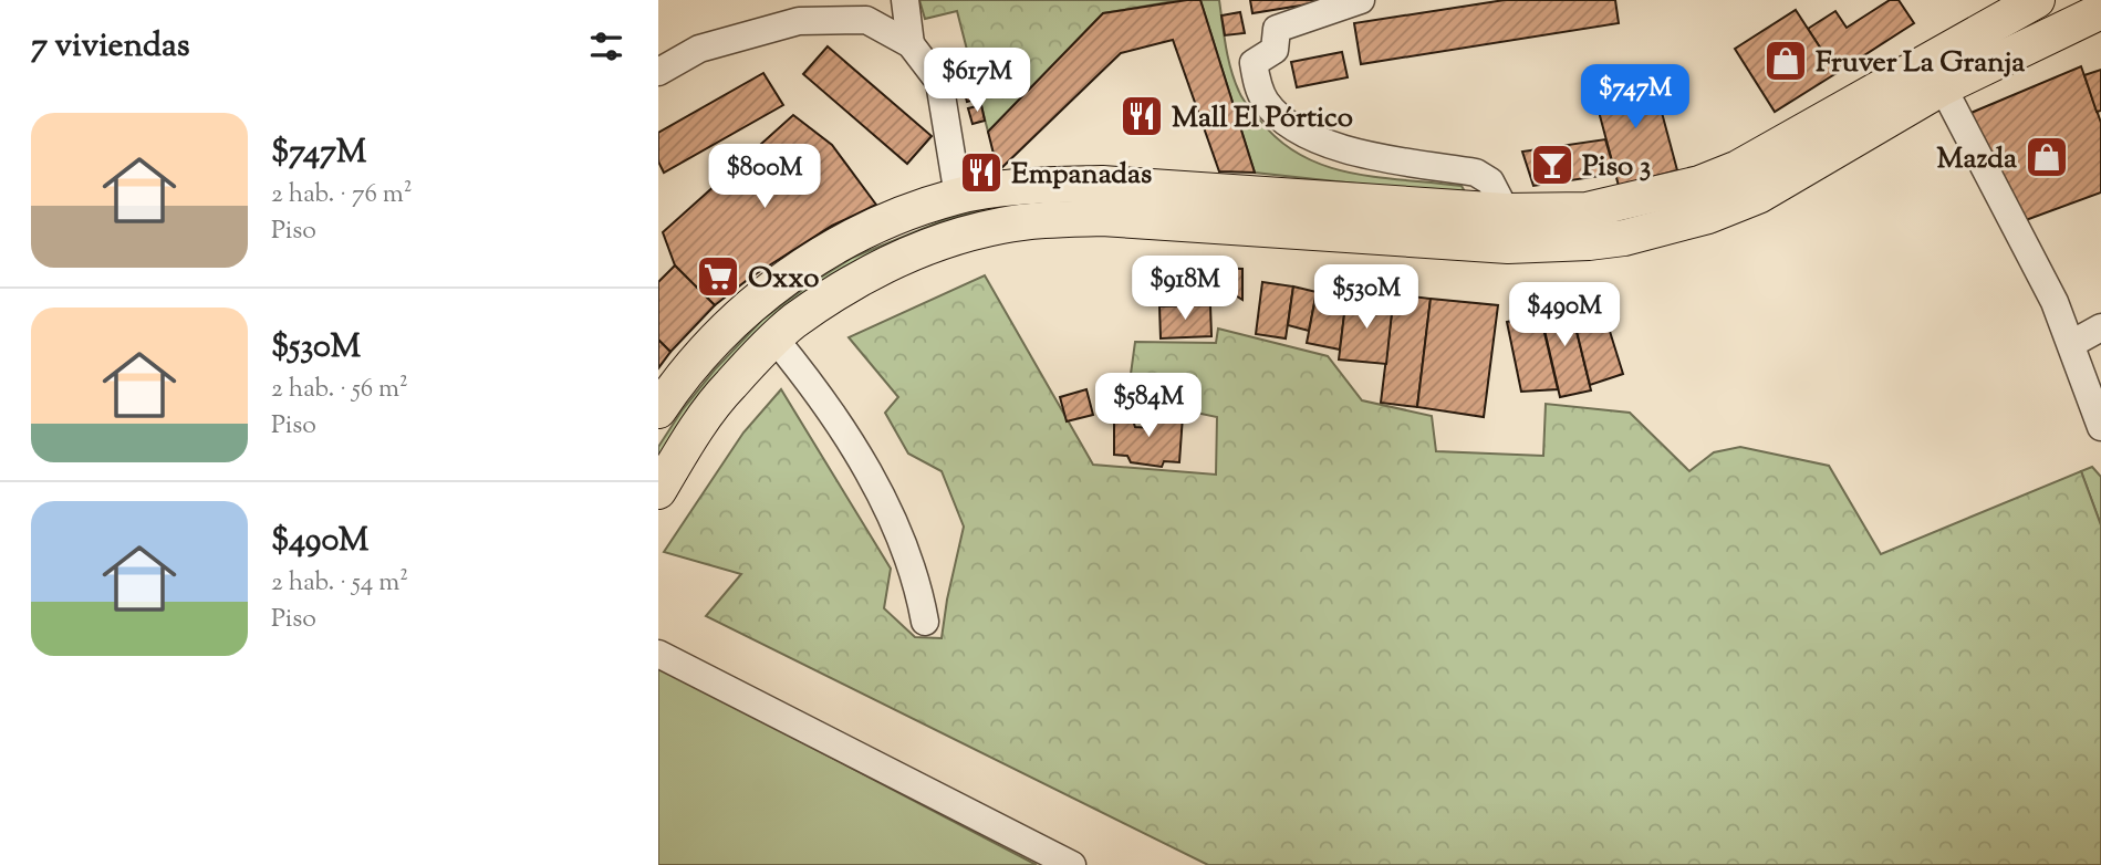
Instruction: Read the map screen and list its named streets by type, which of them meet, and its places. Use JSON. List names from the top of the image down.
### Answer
{
  "places": {
    "shop": ["Fruver La Granja", "Mazda"],
    "restaurant": ["Mall El Pórtico", "Empanadas"],
    "bar": ["Piso 3"],
    "supermarket": ["Oxxo"]
  },
  "page": {
    "heading": "7 viviendas",
    "price": [
      "$617M",
      "$747M",
      "$800M",
      "$918M",
      "$530M",
      "$490M",
      "$584M"
    ],
    "list": [
      {
        "name": "$747M",
        "note": "2 hab. · 76 m² · Piso"
      },
      {
        "name": "$530M",
        "note": "2 hab. · 56 m² · Piso"
      },
      {
        "name": "$490M",
        "note": "2 hab. · 54 m² · Piso"
      }
    ]
  }
}
